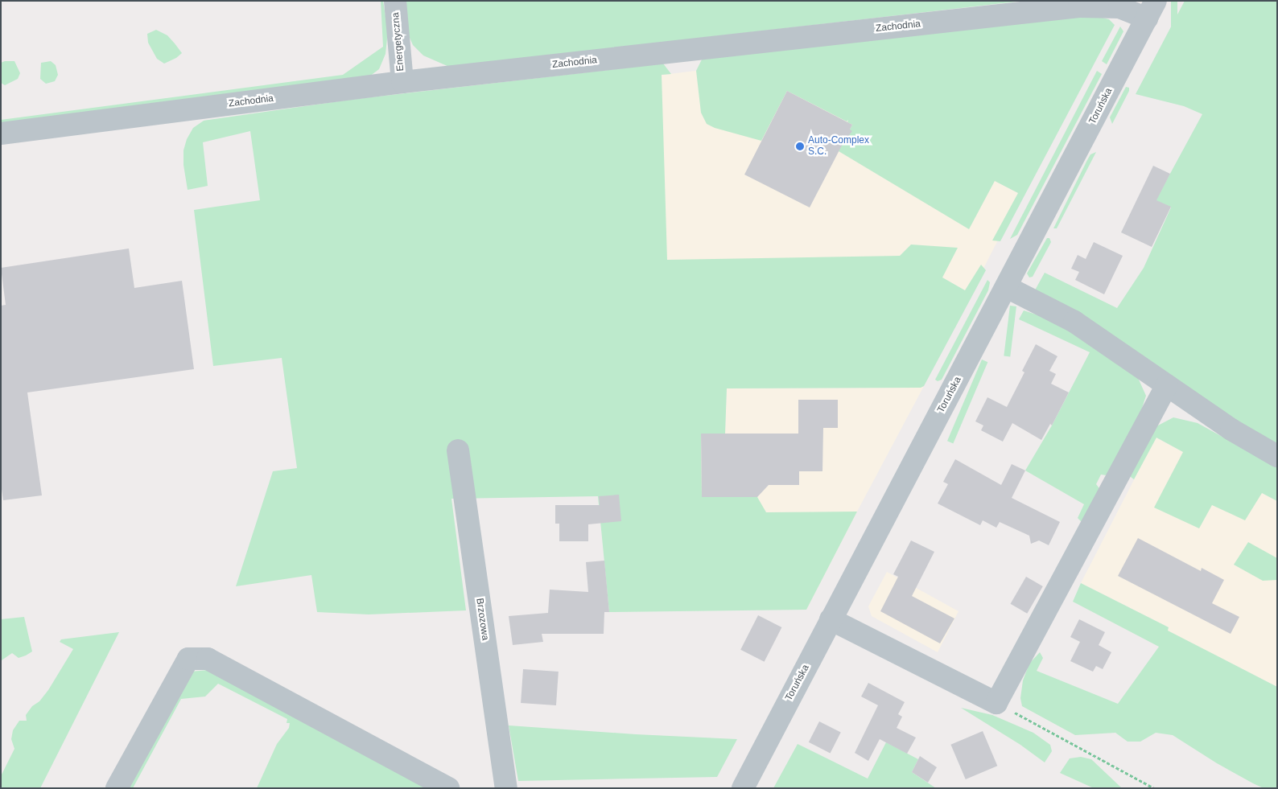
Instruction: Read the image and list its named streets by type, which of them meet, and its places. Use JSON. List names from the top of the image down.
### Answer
{
  "streets": {
    "street": [
      "Zachodnia",
      "Energetyczna",
      "Toruńska",
      "Brzozowa"
    ]
  },
  "crossings": [
    ["Zachodnia", "Energetyczna"],
    ["Zachodnia", "Toruńska"]
  ],
  "places": ["Auto-Complex S.C."]
}
